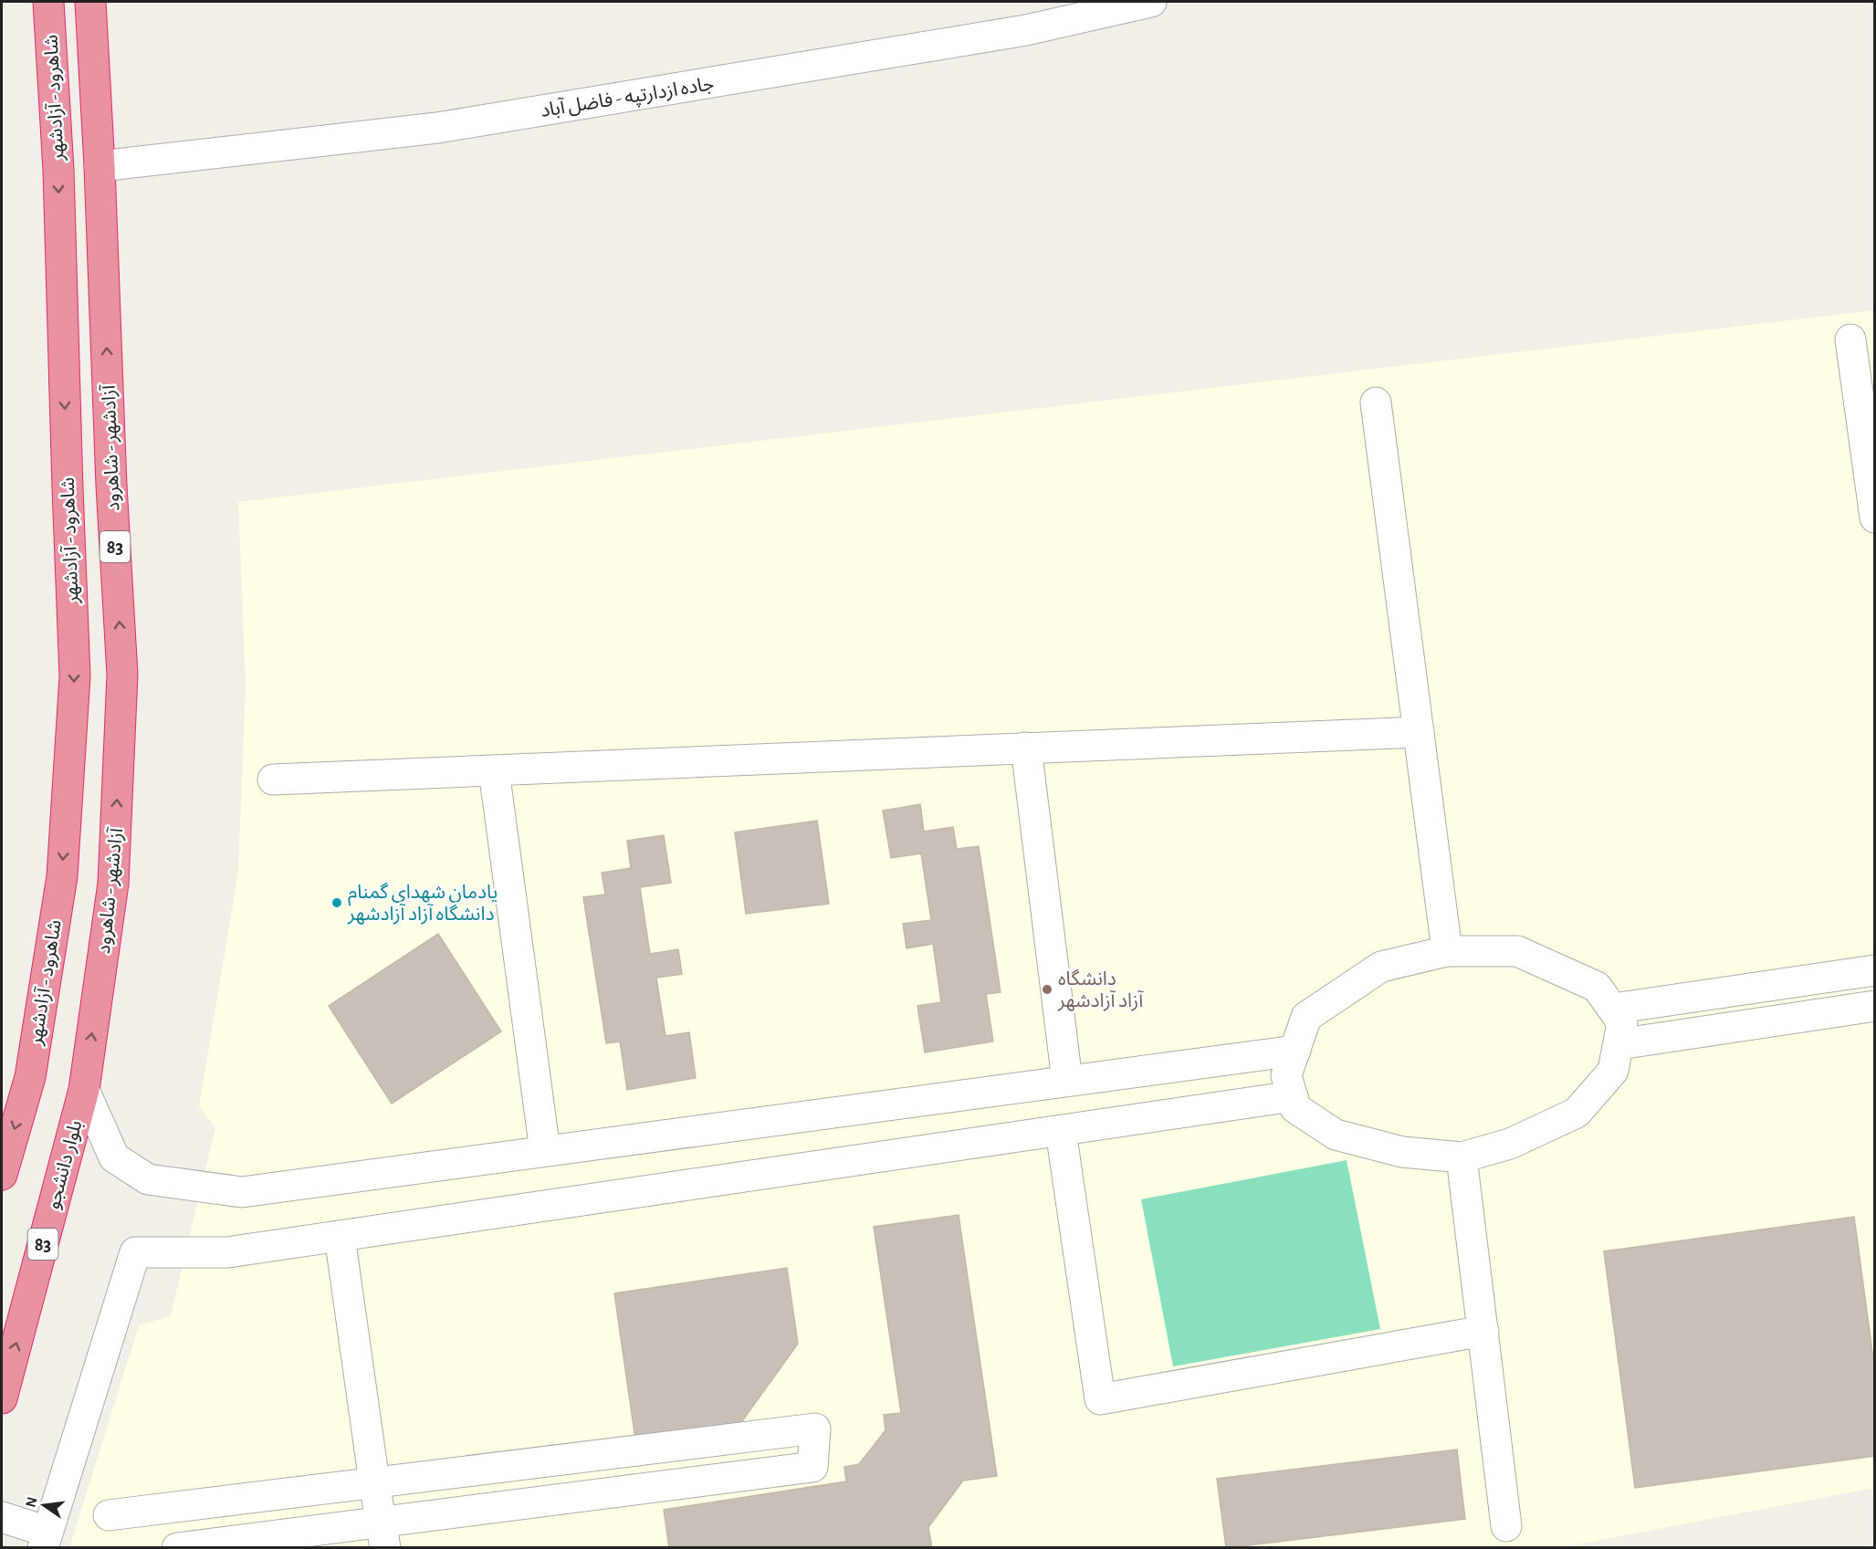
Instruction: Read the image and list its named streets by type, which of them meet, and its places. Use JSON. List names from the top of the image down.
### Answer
{
  "streets": {
    "highway": [
      "شاهرود - آزادشهر",
      "آزادشهر - شاهرود",
      "83",
      "بلوار دانشجو"
    ],
    "street": ["جاده‌ ازدارتپه - فاضل آباد"]
  },
  "crossings": [
    ["جاده‌ ازدارتپه - فاضل آباد", "آزادشهر - شاهرود"],
    ["آزادشهر - شاهرود", "بلوار دانشجو"]
  ],
  "one_way": ["شاهرود - آزادشهر", "آزادشهر - شاهرود", "بلوار دانشجو"],
  "places": ["یادمان شهدای گمنام دانشگاه آزاد آزادشهر", "دانشگاه آزاد آزادشهر"],
  "north": "left"
}
